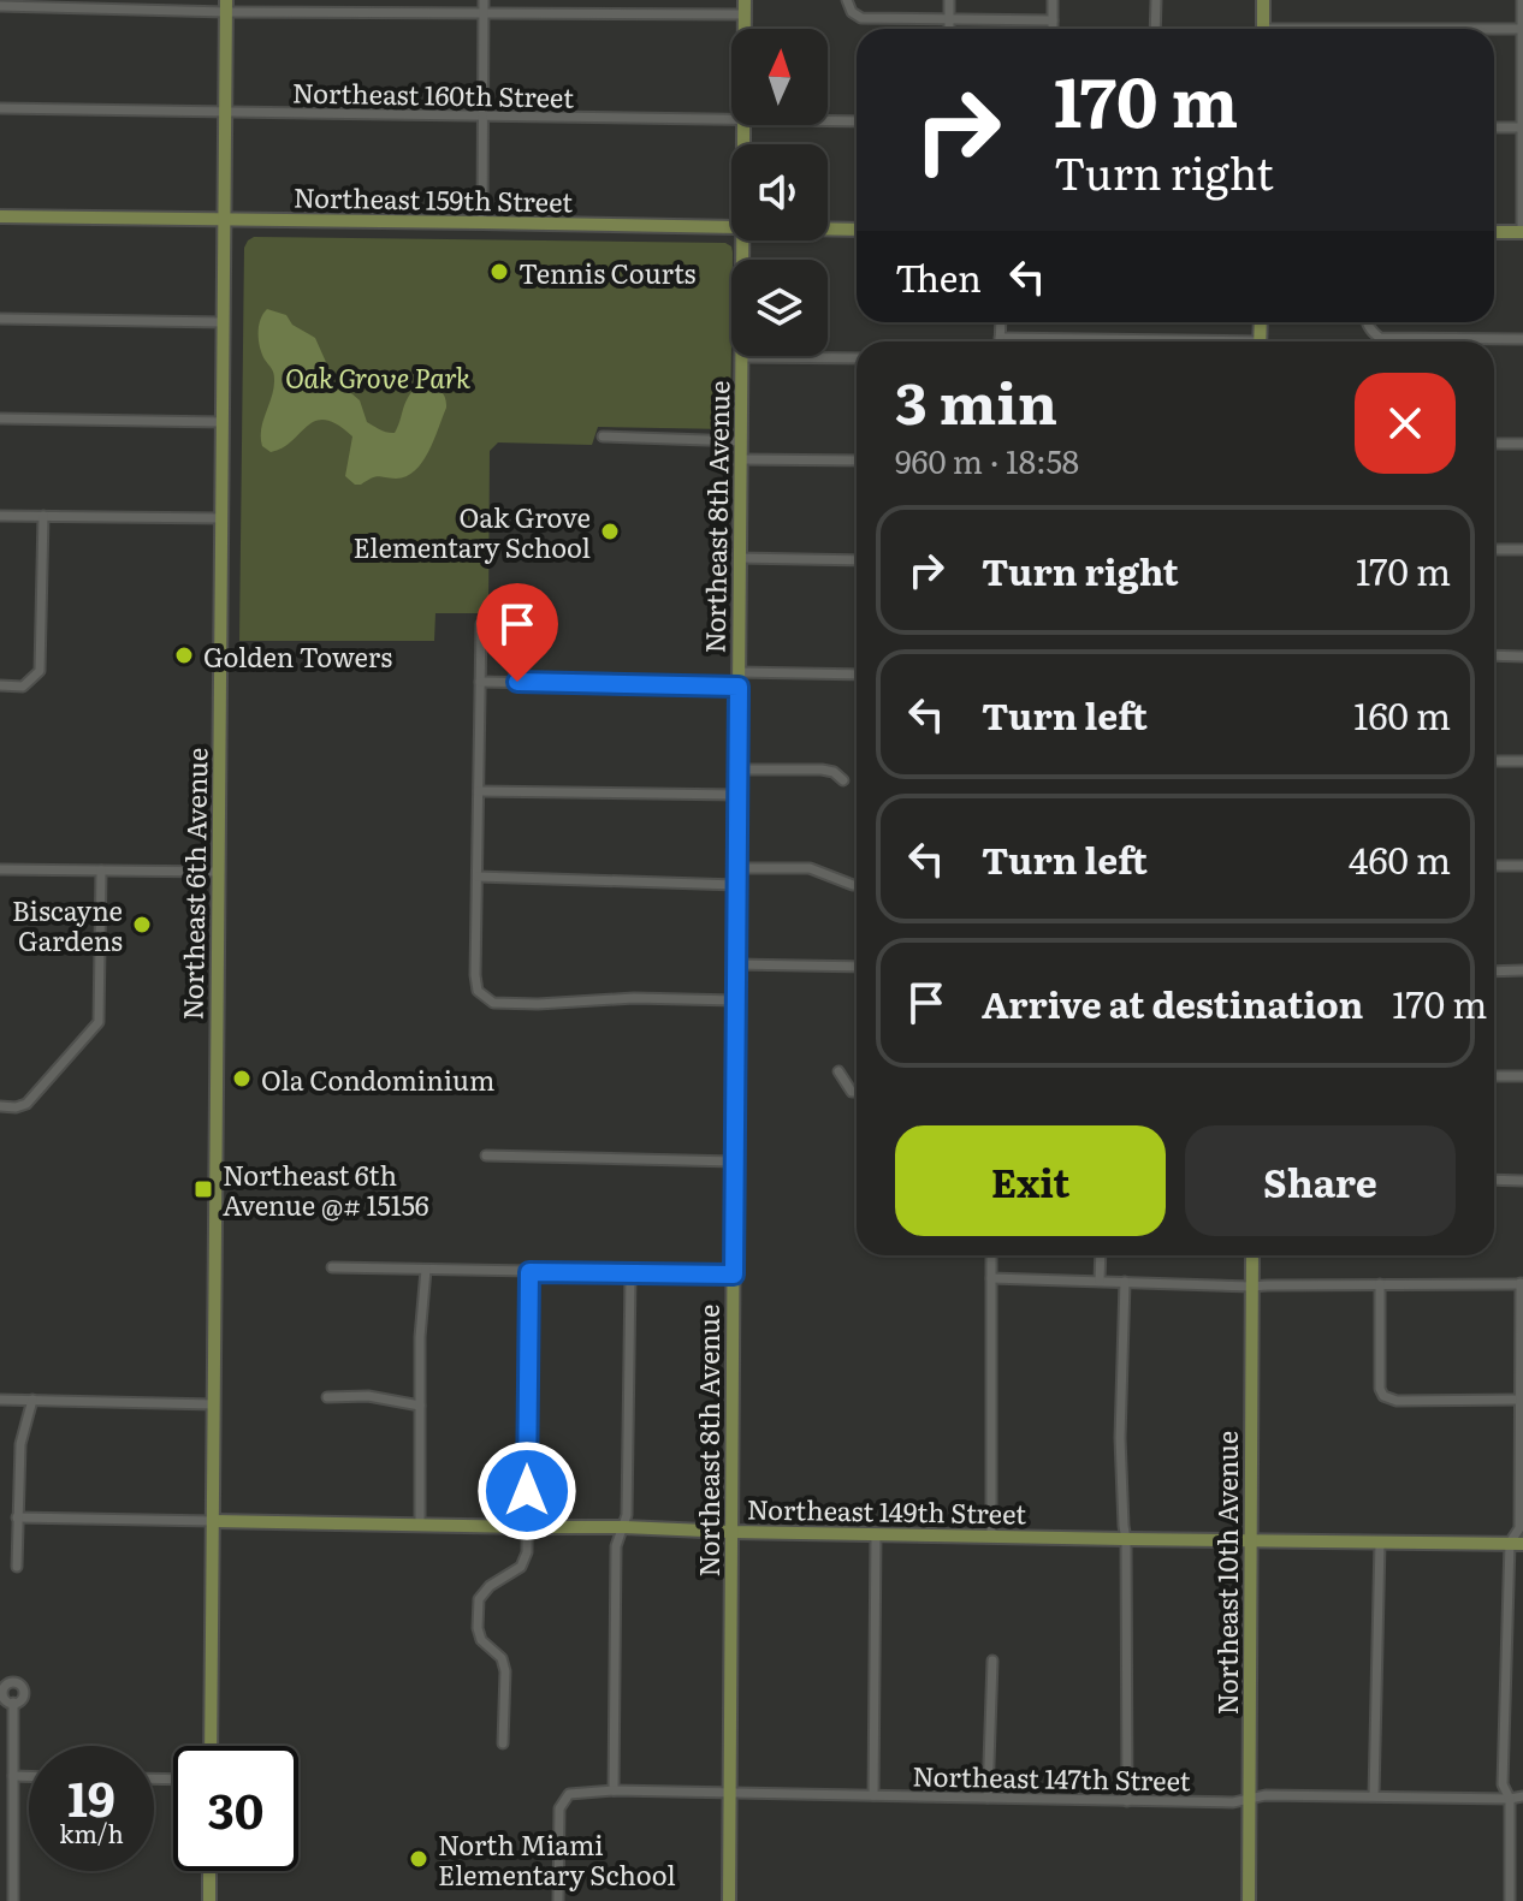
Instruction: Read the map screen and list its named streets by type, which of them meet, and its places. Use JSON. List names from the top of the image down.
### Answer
{
  "streets": {
    "street": [
      "Northeast 160th Street",
      "Northeast 159th Street",
      "Northeast 8th Avenue",
      "Northeast 6th Avenue",
      "Northeast 149th Street",
      "Northeast 10th Avenue",
      "Northeast 147th Street"
    ]
  },
  "crossings": [
    ["Northeast 160th Street", "Northeast 6th Avenue"],
    ["Northeast 159th Street", "Northeast 6th Avenue"],
    ["Northeast 8th Avenue", "Northeast 149th Street"],
    ["Northeast 8th Avenue", "Northeast 147th Street"],
    ["Northeast 6th Avenue", "Northeast 149th Street"],
    ["Northeast 149th Street", "Northeast 10th Avenue"],
    ["Northeast 10th Avenue", "Northeast 147th Street"]
  ],
  "parks": ["Oak Grove Park"],
  "places": {
    "other": [
      "Tennis Courts",
      "Oak Grove Elementary School",
      "Golden Towers",
      "Biscayne Gardens",
      "Ola Condominium",
      "North Miami Elementary School"
    ],
    "transit": ["Northeast 6th Avenue @# 15156"]
  },
  "north": "top",
  "page": {
    "turn": ["170 m", "Turn right"],
    "then": "Then",
    "heading": ["3 min", "960 m · 18:58"],
    "list": [
      {
        "name": "Turn right",
        "value": "170 m"
      },
      {
        "name": "Turn left",
        "value": "160 m"
      },
      {
        "name": "Turn left",
        "value": "460 m"
      },
      {
        "name": "Arrive at destination",
        "value": "170 m"
      }
    ],
    "buttons": ["Exit", "Share"],
    "speed": "19 km/h",
    "limit": "30"
  }
}
